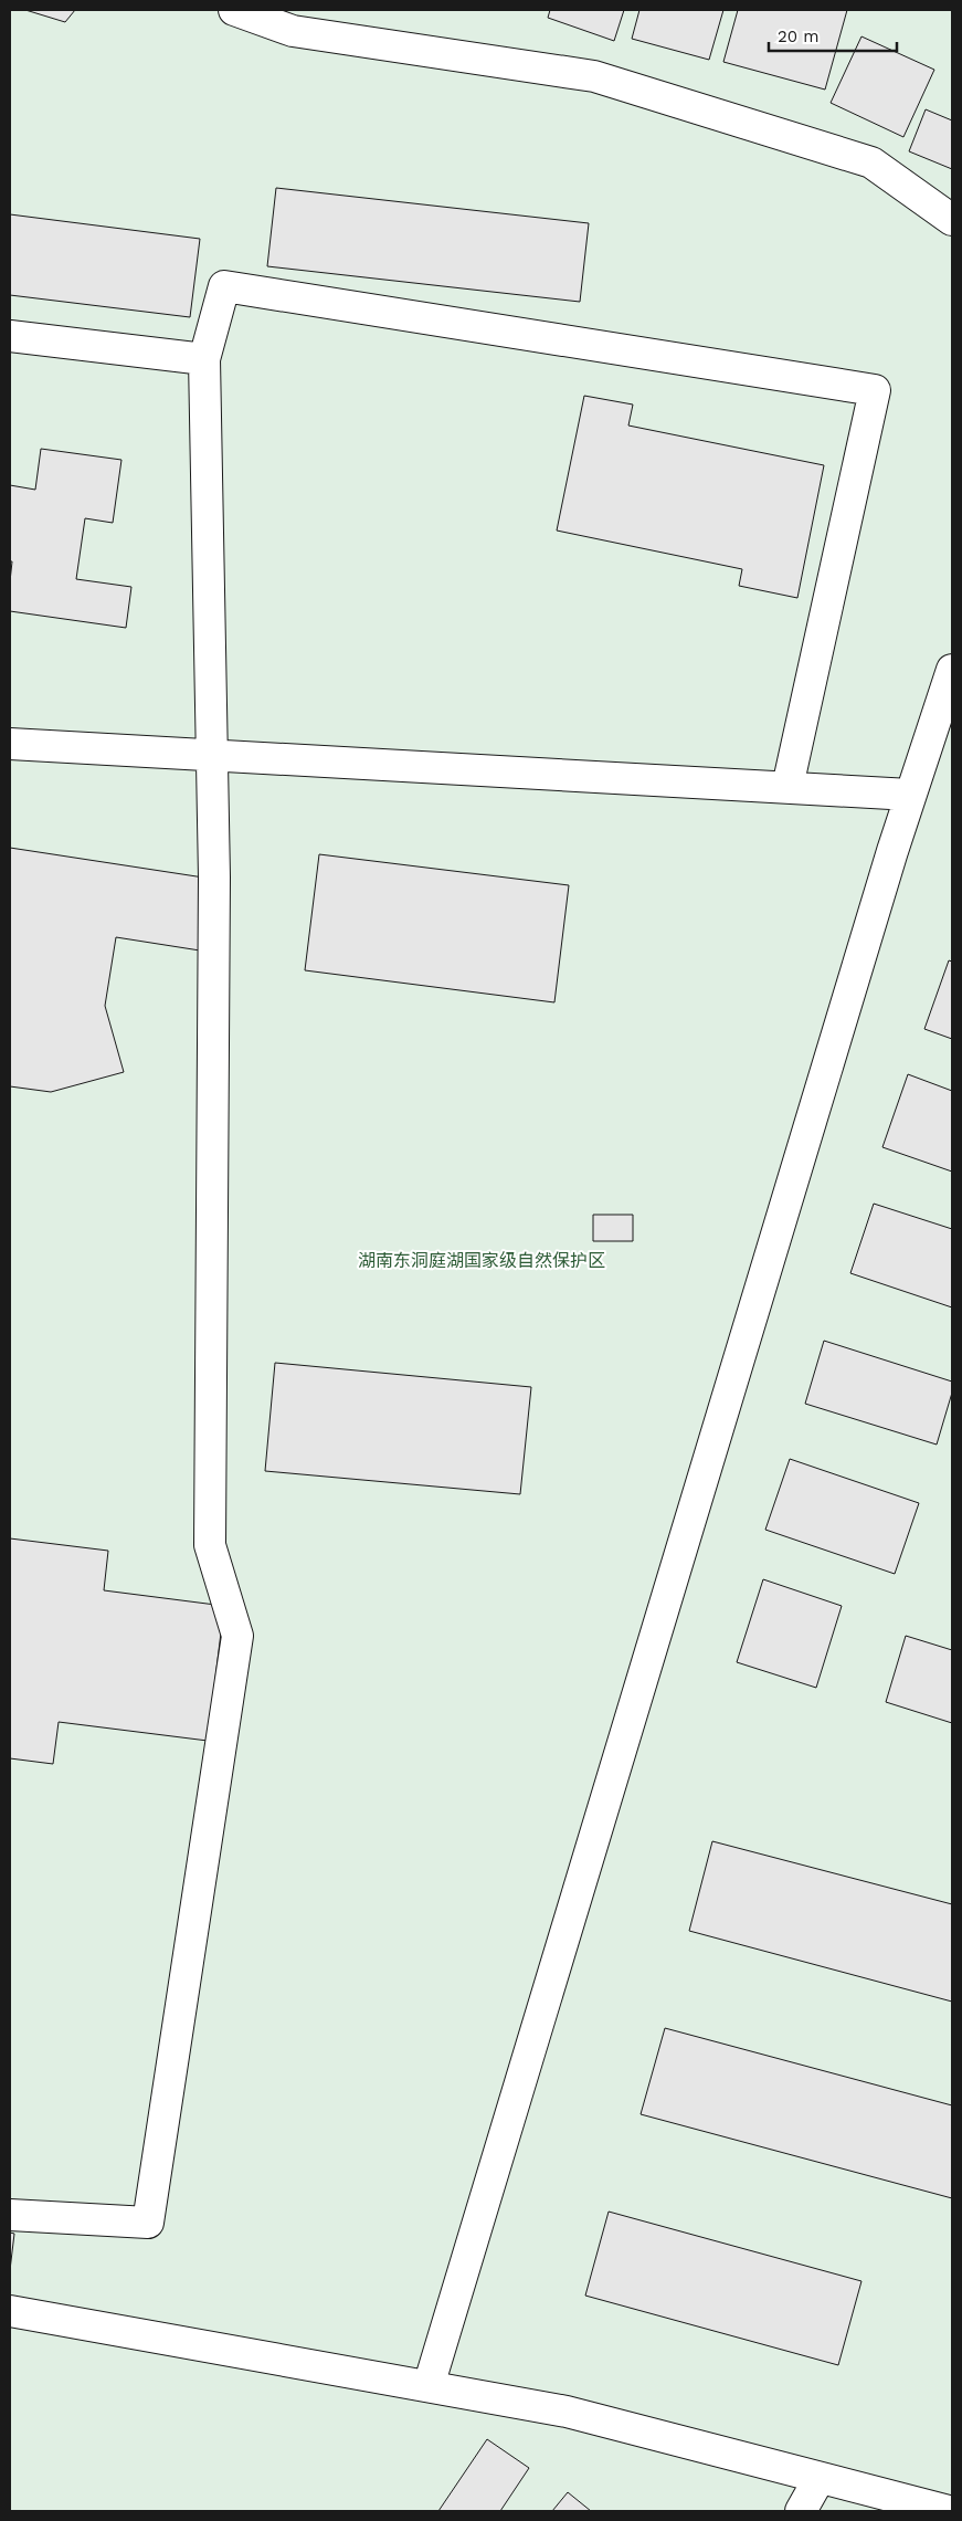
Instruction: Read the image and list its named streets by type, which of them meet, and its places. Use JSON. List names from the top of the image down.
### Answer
{
  "parks": ["湖南东洞庭湖国家级自然保护区"],
  "scale_bar": "20 m"
}
